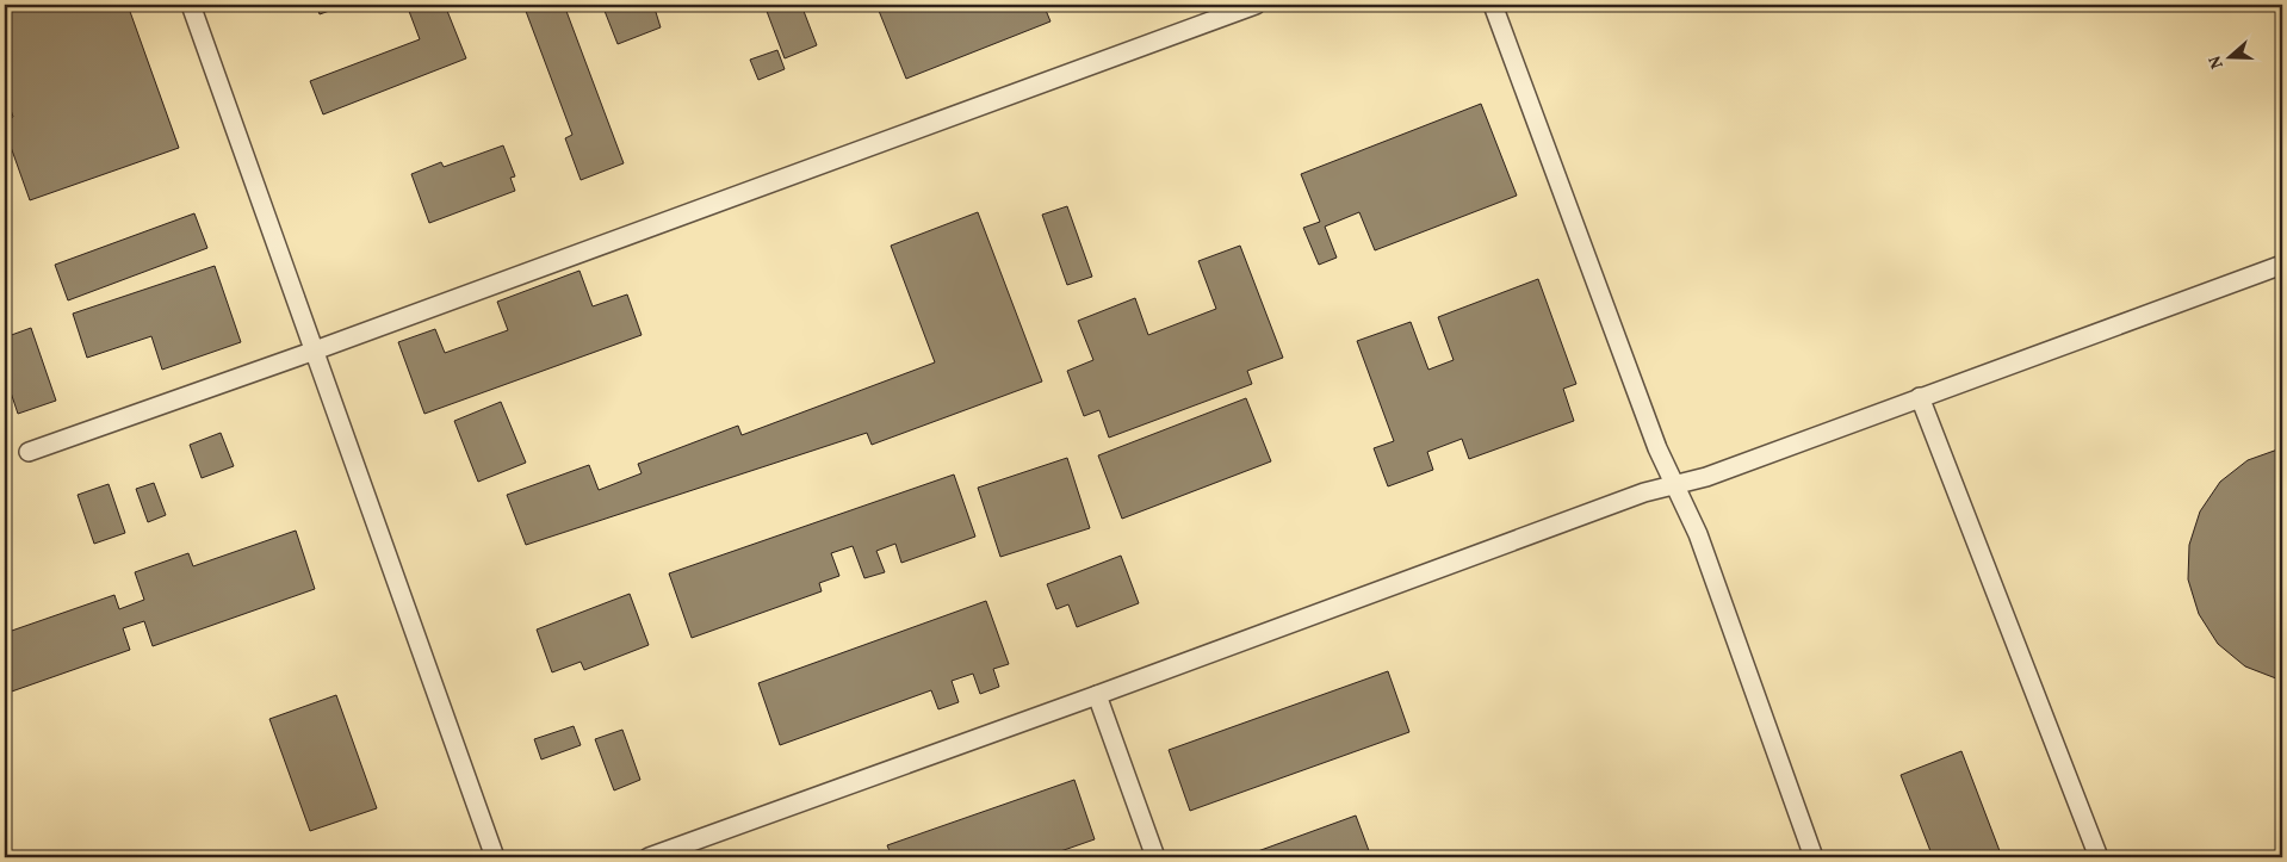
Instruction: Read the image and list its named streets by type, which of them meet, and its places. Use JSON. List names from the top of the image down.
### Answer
{
  "north": "left"
}
